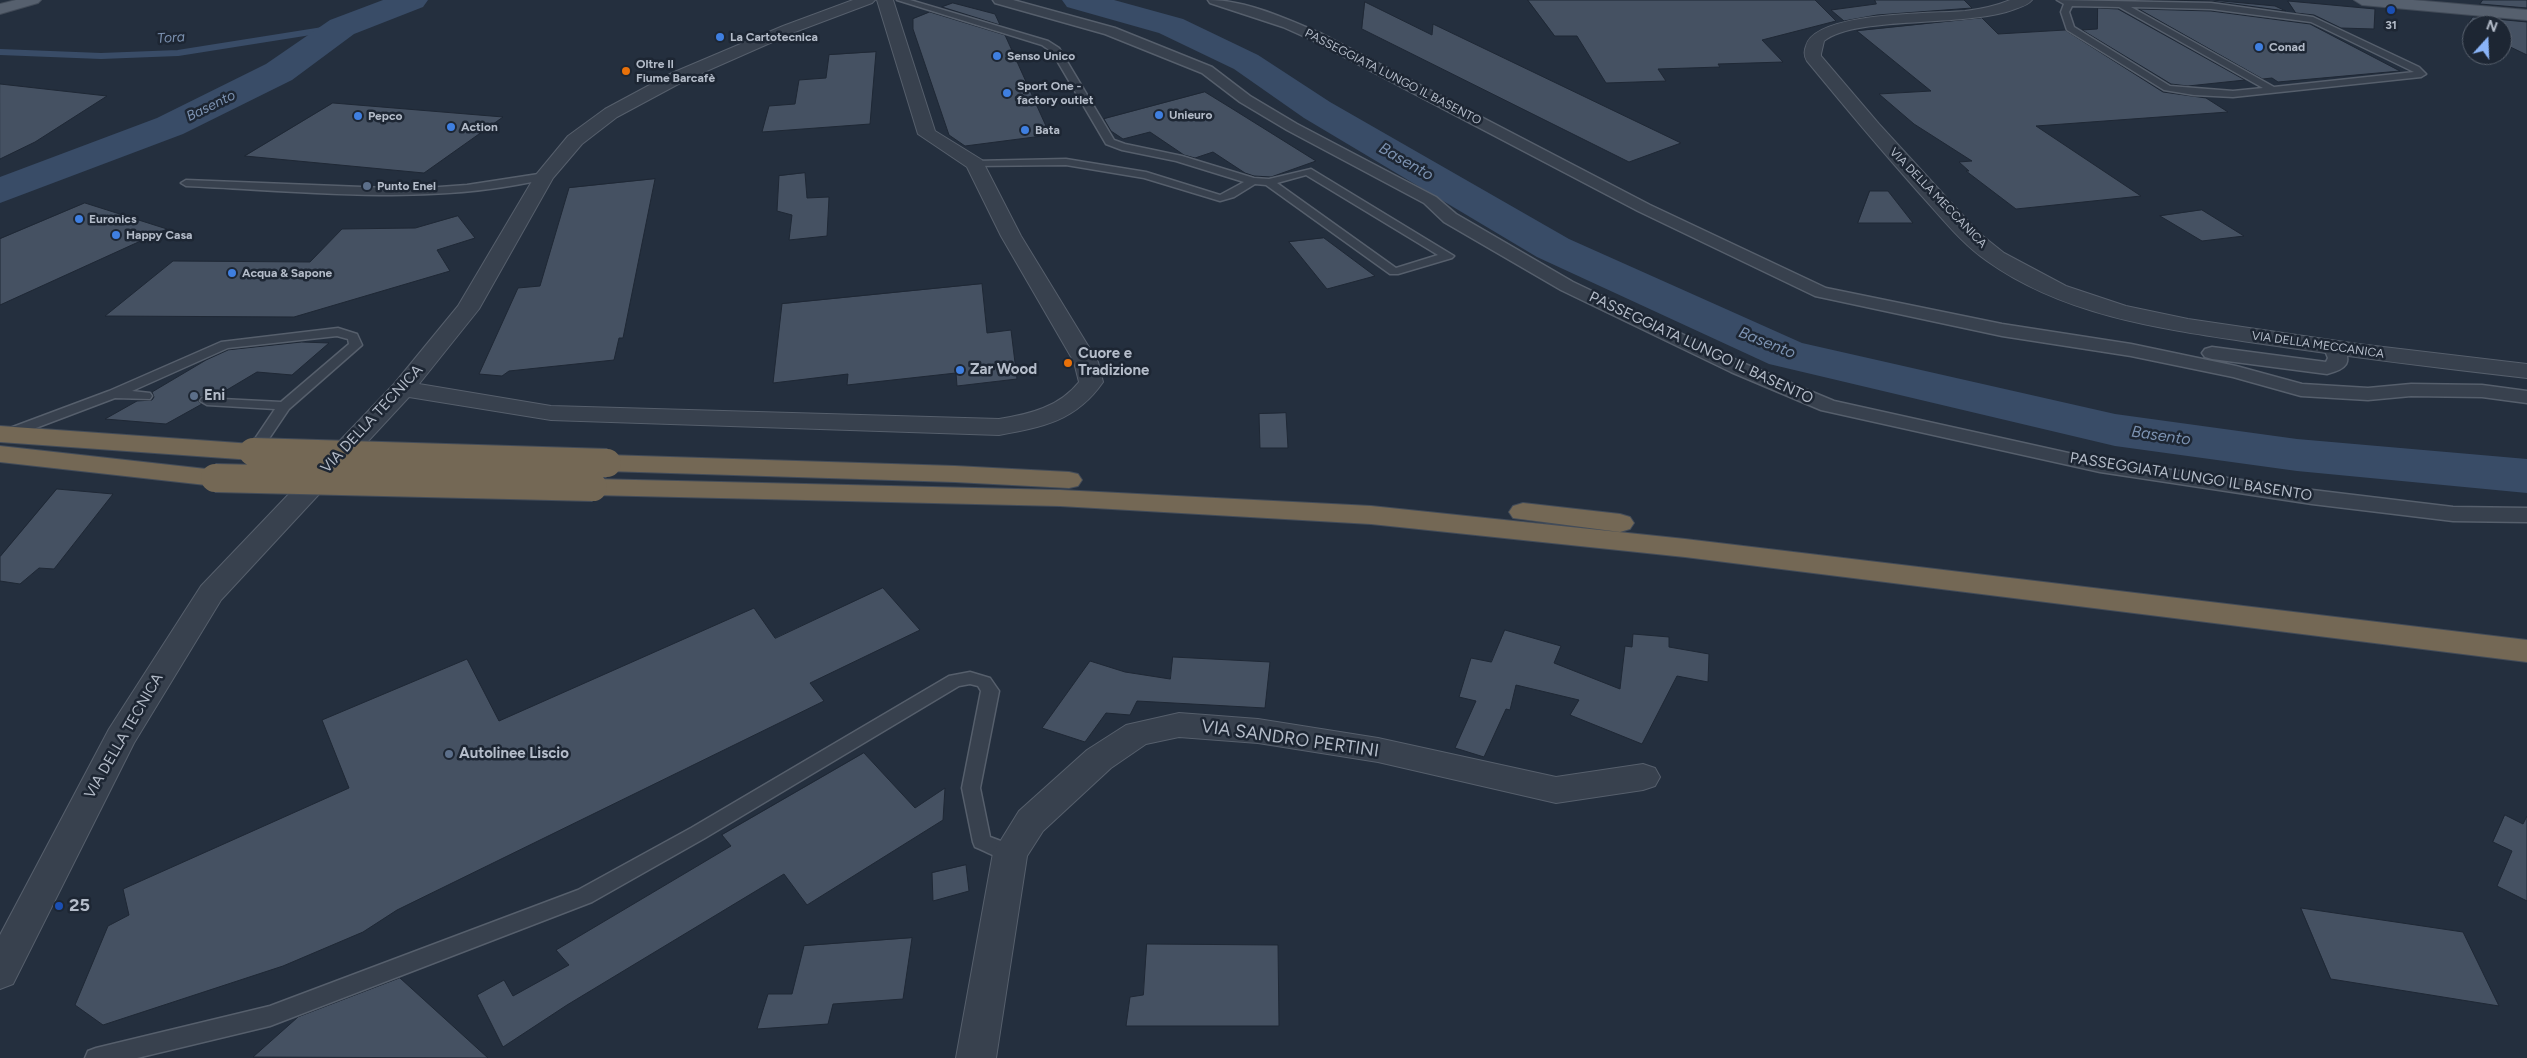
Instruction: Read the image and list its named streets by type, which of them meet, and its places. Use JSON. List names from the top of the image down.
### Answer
{
  "streets": {
    "street": [
      "PASSEGGIATA LUNGO IL BASENTO",
      "VIA DELLA MECCANICA",
      "VIA DELLA TECNICA",
      "VIA SANDRO PERTINI"
    ]
  },
  "crossings": [
    ["PASSEGGIATA LUNGO IL BASENTO", "VIA DELLA MECCANICA"]
  ],
  "water": ["Tora", "Basento"],
  "places": [
    "31",
    "La Cartotecnica",
    "Conad",
    "Senso Unico",
    "Oltre Il Fiume Barcafè",
    "Sport One - factory outlet",
    "Unieuro",
    "Pepco",
    "Action",
    "Bata",
    "Punto Enel",
    "Euronics",
    "Happy Casa",
    "Acqua & Sapone",
    "Cuore e Tradizione",
    "Zar Wood",
    "Eni",
    "Autolinee Liscio",
    "25"
  ],
  "north": "top"
}
